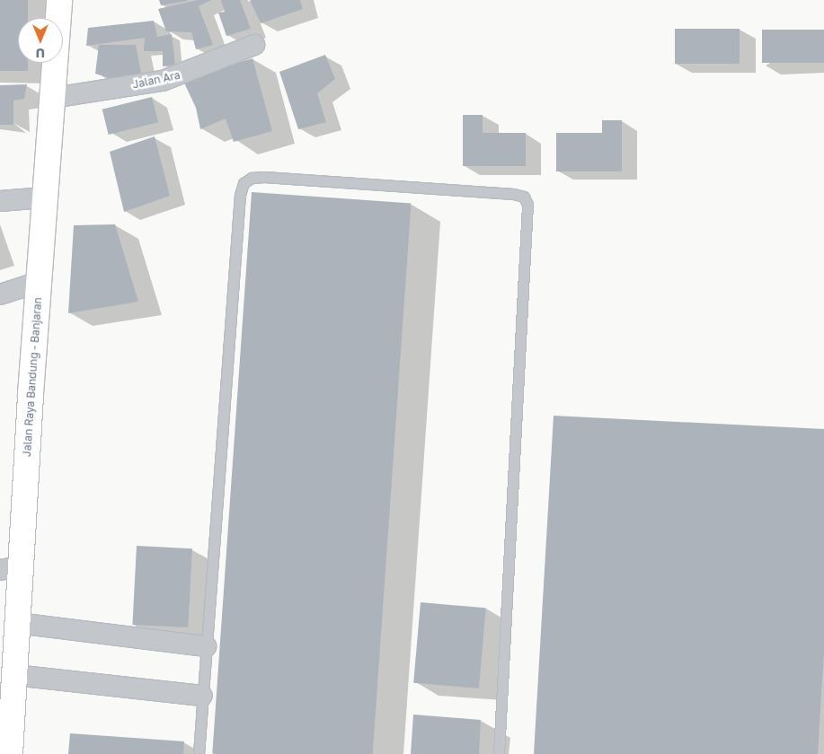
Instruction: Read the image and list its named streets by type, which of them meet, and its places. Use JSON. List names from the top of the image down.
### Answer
{
  "streets": {
    "main road": ["Jalan Raya Bandung - Banjaran"],
    "street": ["Jalan Ara"]
  },
  "crossings": [
    ["Jalan Ara", "Jalan Raya Bandung - Banjaran"]
  ],
  "north": "bottom"
}
